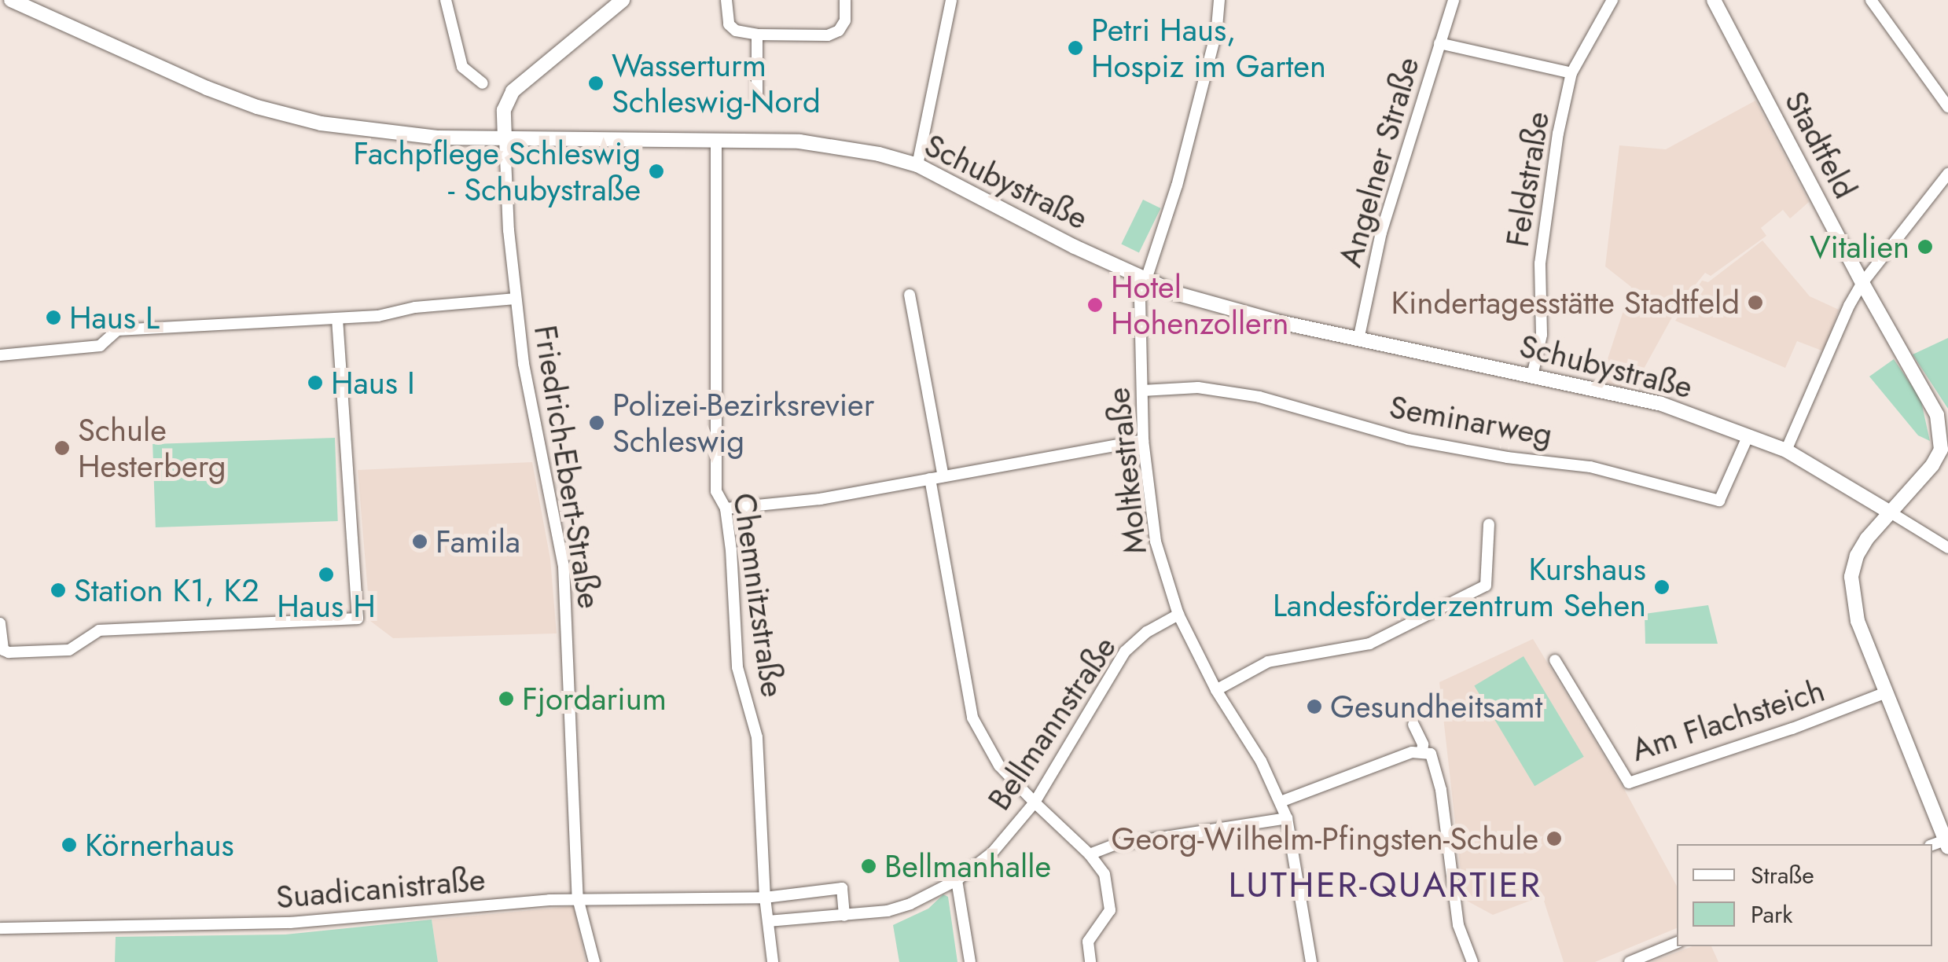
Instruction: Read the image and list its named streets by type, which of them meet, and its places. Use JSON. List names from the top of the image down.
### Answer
{
  "streets": {
    "street": [
      "Stadtfeld",
      "Angelner Straße",
      "Feldstraße",
      "Schubystraße",
      "Seminarweg",
      "Friedrich-Ebert-Straße",
      "Moltkestraße",
      "Chemnitzstraße",
      "Am Flachsteich",
      "Bellmannstraße",
      "Suadicanistraße"
    ]
  },
  "crossings": [
    ["Stadtfeld", "Schubystraße"],
    ["Stadtfeld", "Am Flachsteich"],
    ["Angelner Straße", "Schubystraße"],
    ["Feldstraße", "Schubystraße"],
    ["Schubystraße", "Seminarweg"],
    ["Schubystraße", "Friedrich-Ebert-Straße"],
    ["Schubystraße", "Moltkestraße"],
    ["Schubystraße", "Chemnitzstraße"],
    ["Seminarweg", "Moltkestraße"],
    ["Friedrich-Ebert-Straße", "Suadicanistraße"],
    ["Moltkestraße", "Bellmannstraße"],
    ["Chemnitzstraße", "Bellmannstraße"],
    ["Chemnitzstraße", "Suadicanistraße"]
  ],
  "districts": ["LUTHER-QUARTIER"],
  "places": [
    "Petri Haus, Hospiz im Garten",
    "Wasserturm Schleswig-Nord",
    "Fachpflege Schleswig - Schubystraße",
    "Vitalien",
    "Kindertagesstätte Stadtfeld",
    "Hotel Hohenzollern",
    "Haus L",
    "Haus I",
    "Polizei-Bezirksrevier Schleswig",
    "Schule Hesterberg",
    "Famila",
    "Haus H",
    "Kurshaus Landesförderzentrum Sehen",
    "Station K1, K2",
    "Fjordarium",
    "Gesundheitsamt",
    "Georg-Wilhelm-Pfingsten-Schule",
    "Körnerhaus",
    "Bellmanhalle"
  ],
  "legend": ["Straße", "Park"]
}
